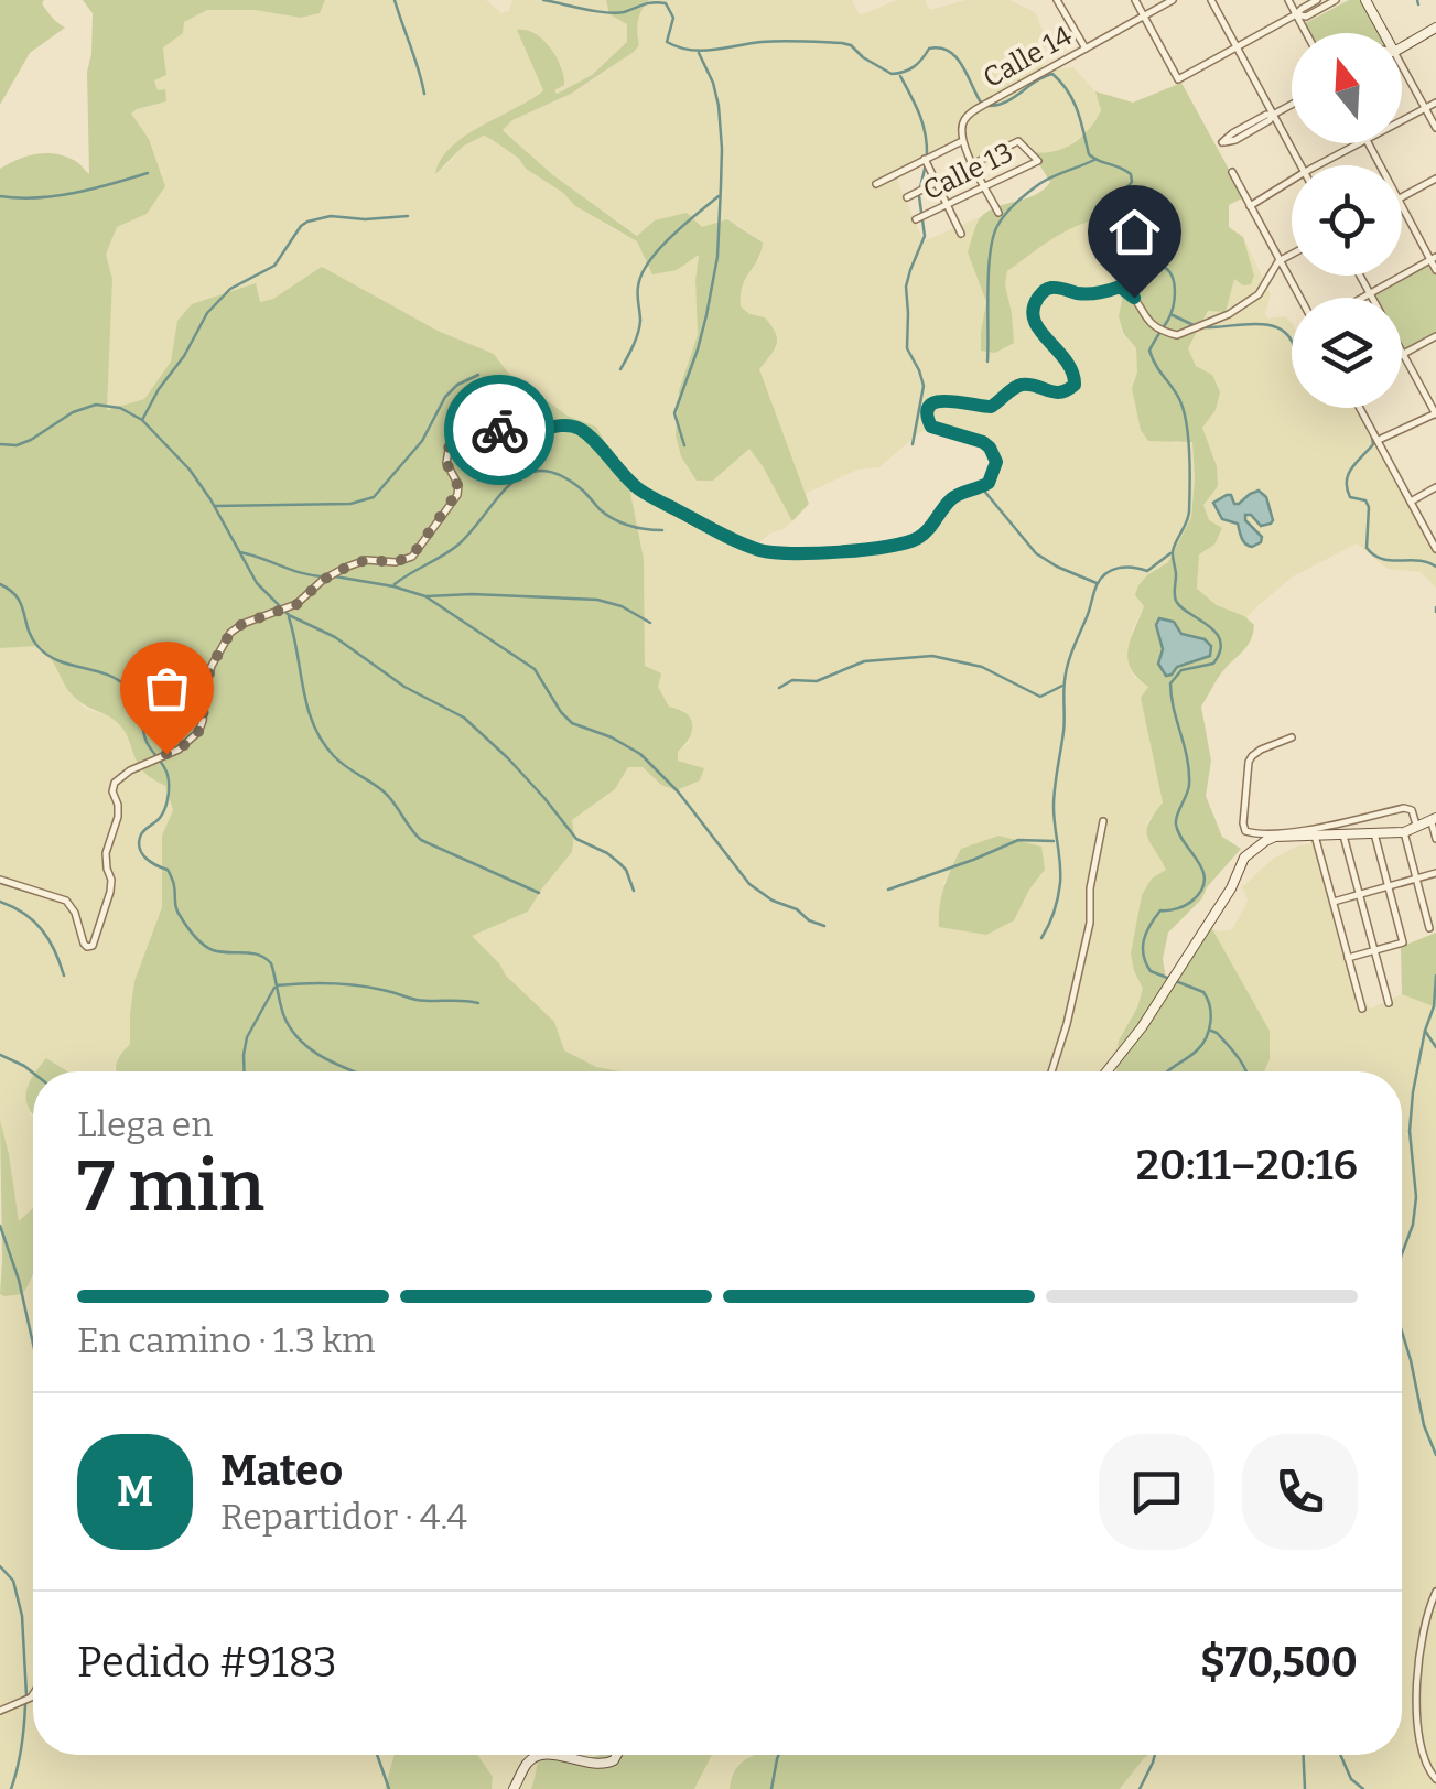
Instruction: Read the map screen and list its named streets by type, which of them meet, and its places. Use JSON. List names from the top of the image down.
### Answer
{
  "streets": {
    "street": ["Calle 14", "Calle 13"]
  },
  "north": "top",
  "page": {
    "heading": ["7 min", "Llega en", "20:11–20:16"],
    "panel": [
      "Mateo",
      "Repartidor · 4.4",
      "Pedido #9183",
      "$70,500"
    ],
    "bar": "En camino · 1.3 km",
    "round": "M"
  }
}
